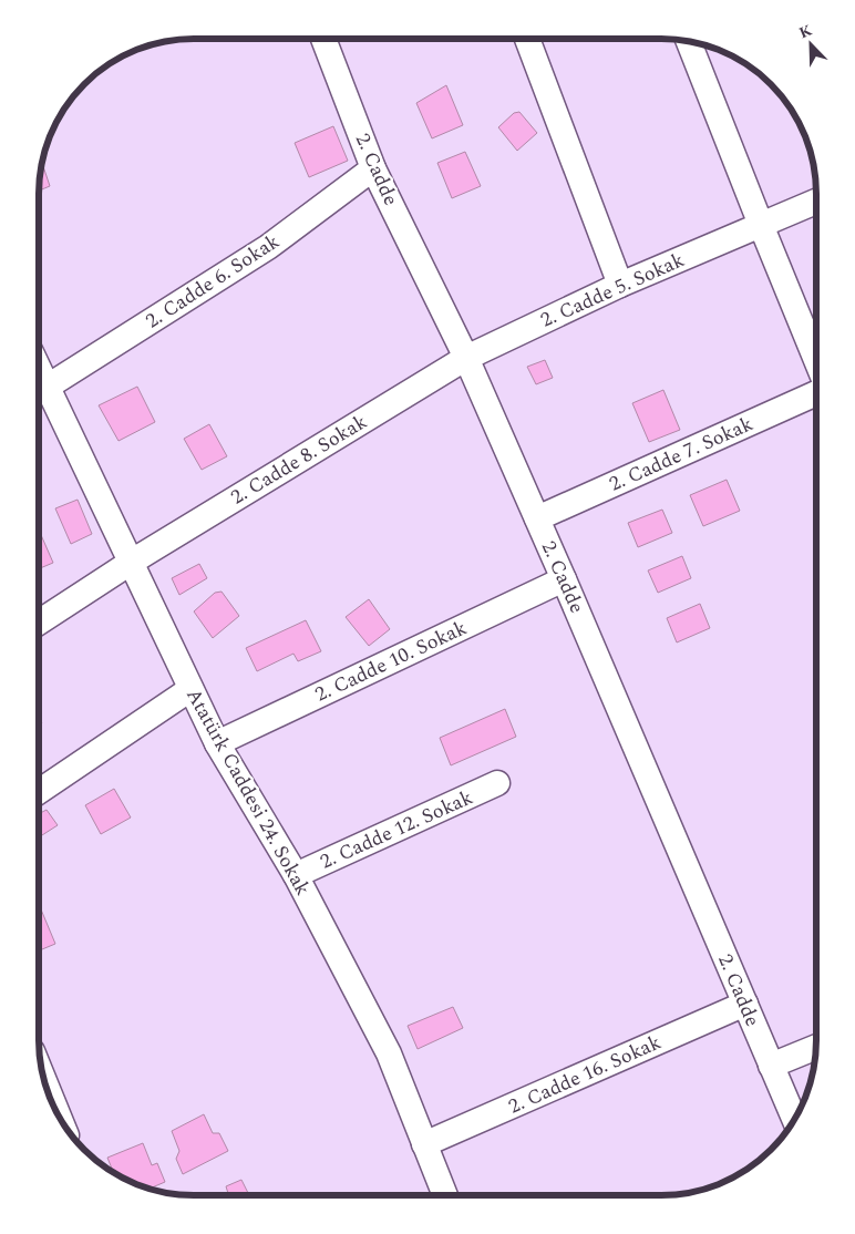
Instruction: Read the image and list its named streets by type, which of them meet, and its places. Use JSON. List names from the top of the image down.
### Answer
{
  "streets": {
    "street": [
      "2. Cadde",
      "2. Cadde 6. Sokak",
      "2. Cadde 5. Sokak",
      "2. Cadde 7. Sokak",
      "2. Cadde 8. Sokak",
      "2. Cadde 10. Sokak",
      "Atatürk Caddesi 24. Sokak",
      "2. Cadde 12. Sokak",
      "2. Cadde 16. Sokak"
    ]
  },
  "crossings": [
    ["2. Cadde", "2. Cadde 6. Sokak"],
    ["2. Cadde", "2. Cadde 5. Sokak"],
    ["2. Cadde", "2. Cadde 7. Sokak"],
    ["2. Cadde", "2. Cadde 8. Sokak"],
    ["2. Cadde", "2. Cadde 10. Sokak"],
    ["2. Cadde", "2. Cadde 16. Sokak"],
    ["2. Cadde 6. Sokak", "Atatürk Caddesi 24. Sokak"],
    ["2. Cadde 5. Sokak", "2. Cadde 8. Sokak"],
    ["2. Cadde 8. Sokak", "Atatürk Caddesi 24. Sokak"],
    ["2. Cadde 10. Sokak", "Atatürk Caddesi 24. Sokak"],
    ["Atatürk Caddesi 24. Sokak", "2. Cadde 12. Sokak"],
    ["Atatürk Caddesi 24. Sokak", "2. Cadde 16. Sokak"]
  ],
  "north": "top left"
}
